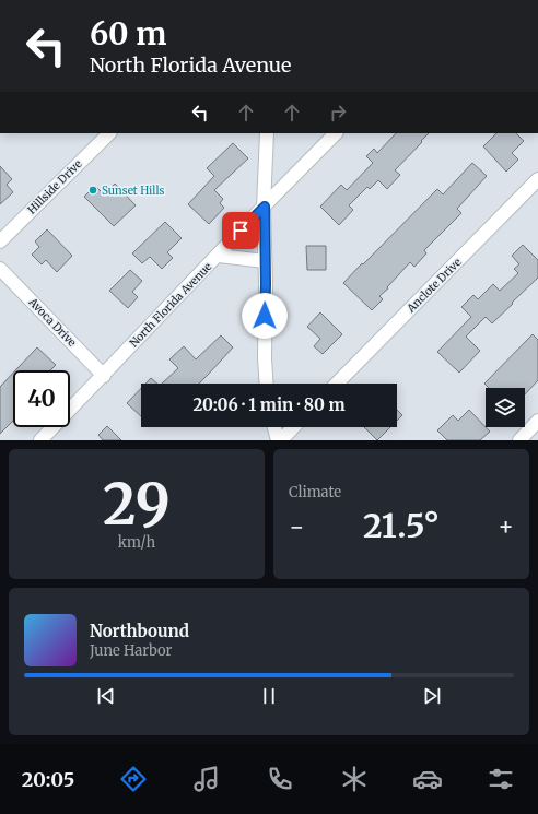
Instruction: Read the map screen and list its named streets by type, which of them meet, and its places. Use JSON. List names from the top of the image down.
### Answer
{
  "streets": {
    "street": [
      "Hillside Drive",
      "Anclote Drive",
      "North Florida Avenue",
      "Avoca Drive"
    ]
  },
  "crossings": [
    ["North Florida Avenue", "Avoca Drive"]
  ],
  "places": ["Sunset Hills"],
  "page": {
    "turn": ["60 m", "North Florida Avenue"],
    "limit": "40",
    "trip": "20:06 · 1 min · 80 m",
    "tile": [
      ["29", "km/h"],
      "Climate"
    ],
    "heat": ["−", "21.5°", "+"],
    "song": ["Northbound", "June Harbor"],
    "tabs": "20:05"
  }
}
